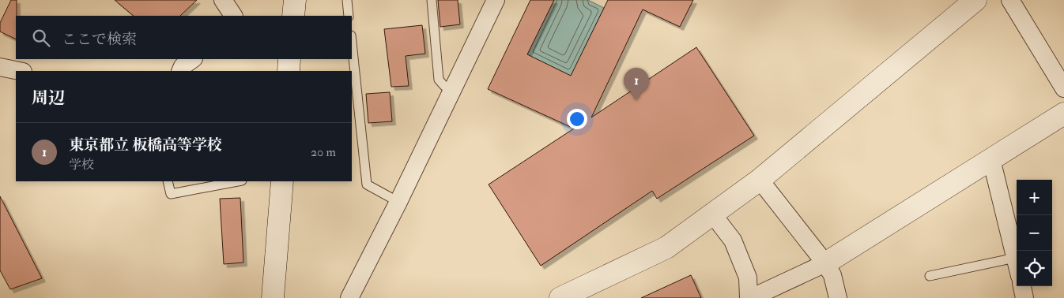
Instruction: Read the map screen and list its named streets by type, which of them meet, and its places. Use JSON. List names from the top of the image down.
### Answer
{
  "page": {
    "search": "ここで検索",
    "pins": "1",
    "heading": "周辺",
    "list": [
      {
        "mark": "1",
        "name": "東京都立 板橋高等学校",
        "note": "学校",
        "value": "20 m"
      }
    ],
    "map_buttons": ["+", "−"]
  }
}
